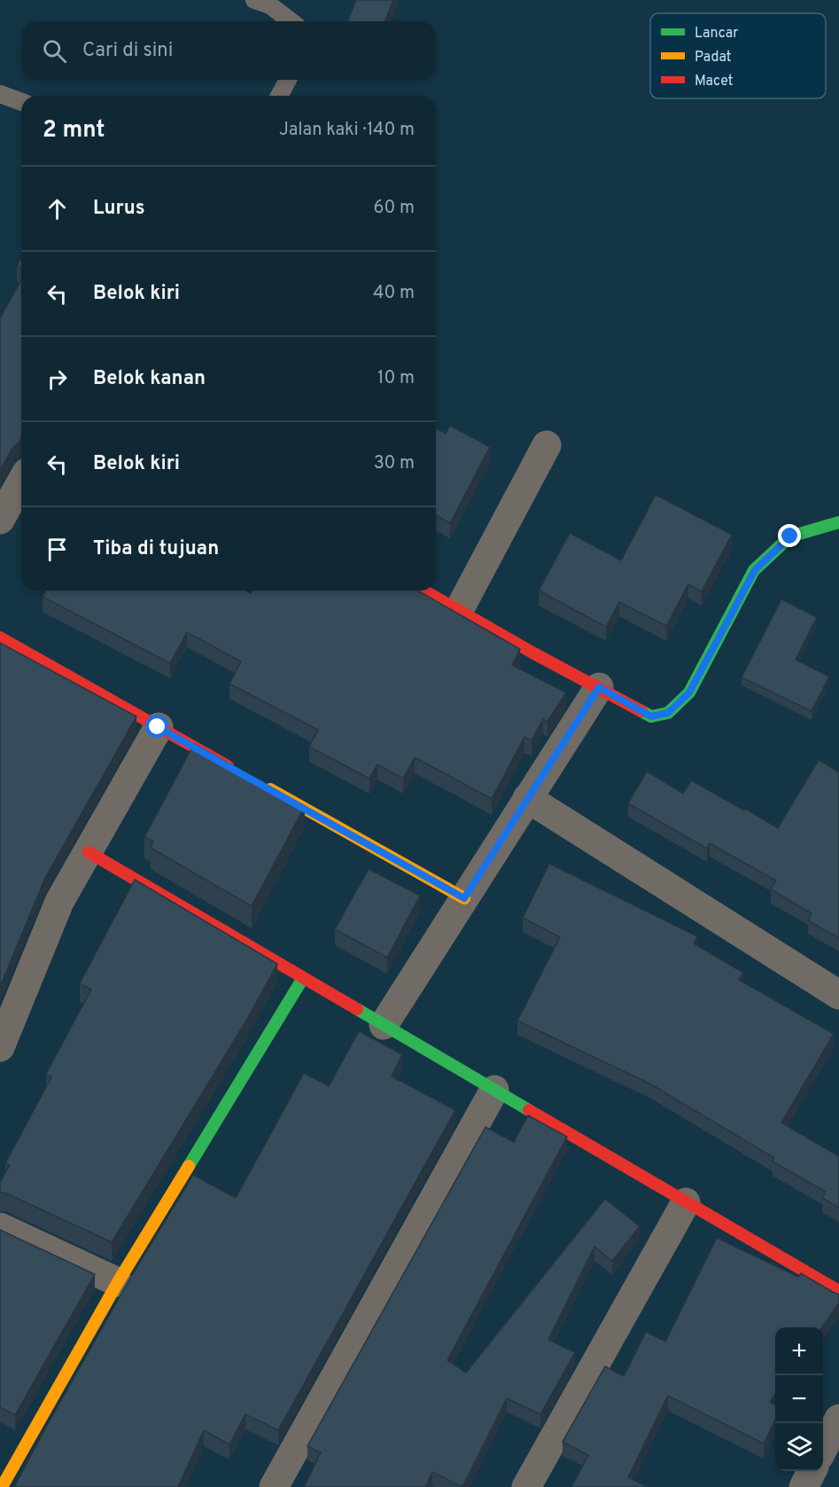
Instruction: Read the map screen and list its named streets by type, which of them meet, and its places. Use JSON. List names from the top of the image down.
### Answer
{
  "legend": ["Lancar", "Padat", "Macet"],
  "page": {
    "search": "Cari di sini",
    "heading": ["2 mnt", "Jalan kaki · 140 m"],
    "list": [
      ["Lurus", "60 m"],
      ["Belok kiri", "40 m"],
      ["Belok kanan", "10 m"],
      ["Belok kiri", "30 m"],
      "Tiba di tujuan"
    ],
    "map_buttons": ["+", "−"]
  }
}
